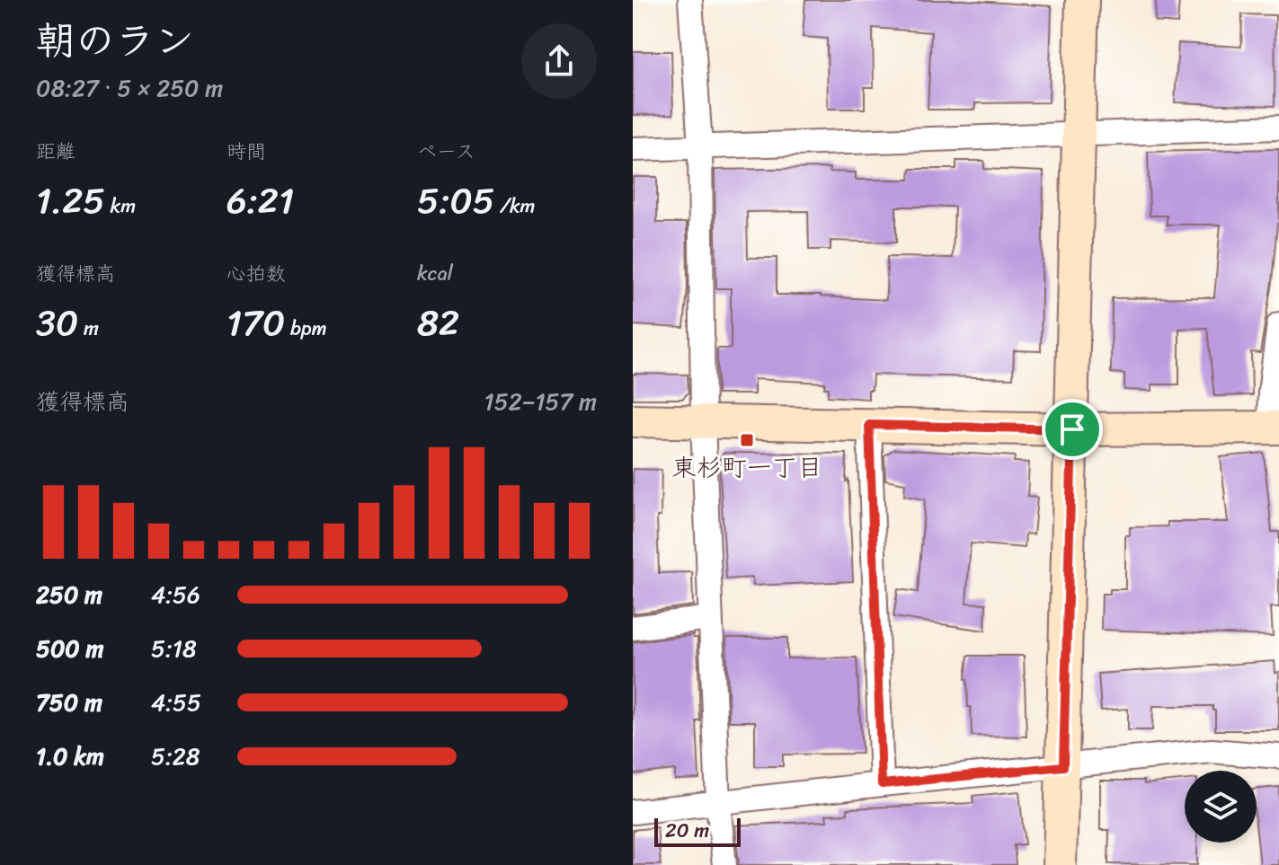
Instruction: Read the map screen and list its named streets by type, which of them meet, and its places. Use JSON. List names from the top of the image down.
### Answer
{
  "places": {
    "transit": ["東杉町一丁目"]
  },
  "scale_bar": "20 m",
  "page": {
    "heading": ["朝のラン", "08:27 · 5 × 250 m"],
    "stats": [
      ["距離", "1.25 km"],
      ["時間", "6:21"],
      ["ペース", "5:05 /km"],
      ["獲得標高", "30 m"],
      ["心拍数", "170 bpm"],
      ["kcal", "82"]
    ],
    "chart": ["獲得標高", "152–157 m"],
    "list": [
      {
        "name": "250 m",
        "note": "4:56"
      },
      {
        "name": "500 m",
        "note": "5:18"
      },
      {
        "name": "750 m",
        "note": "4:55"
      },
      {
        "name": "1.0 km",
        "note": "5:28"
      }
    ],
    "scale": "20 m"
  }
}
